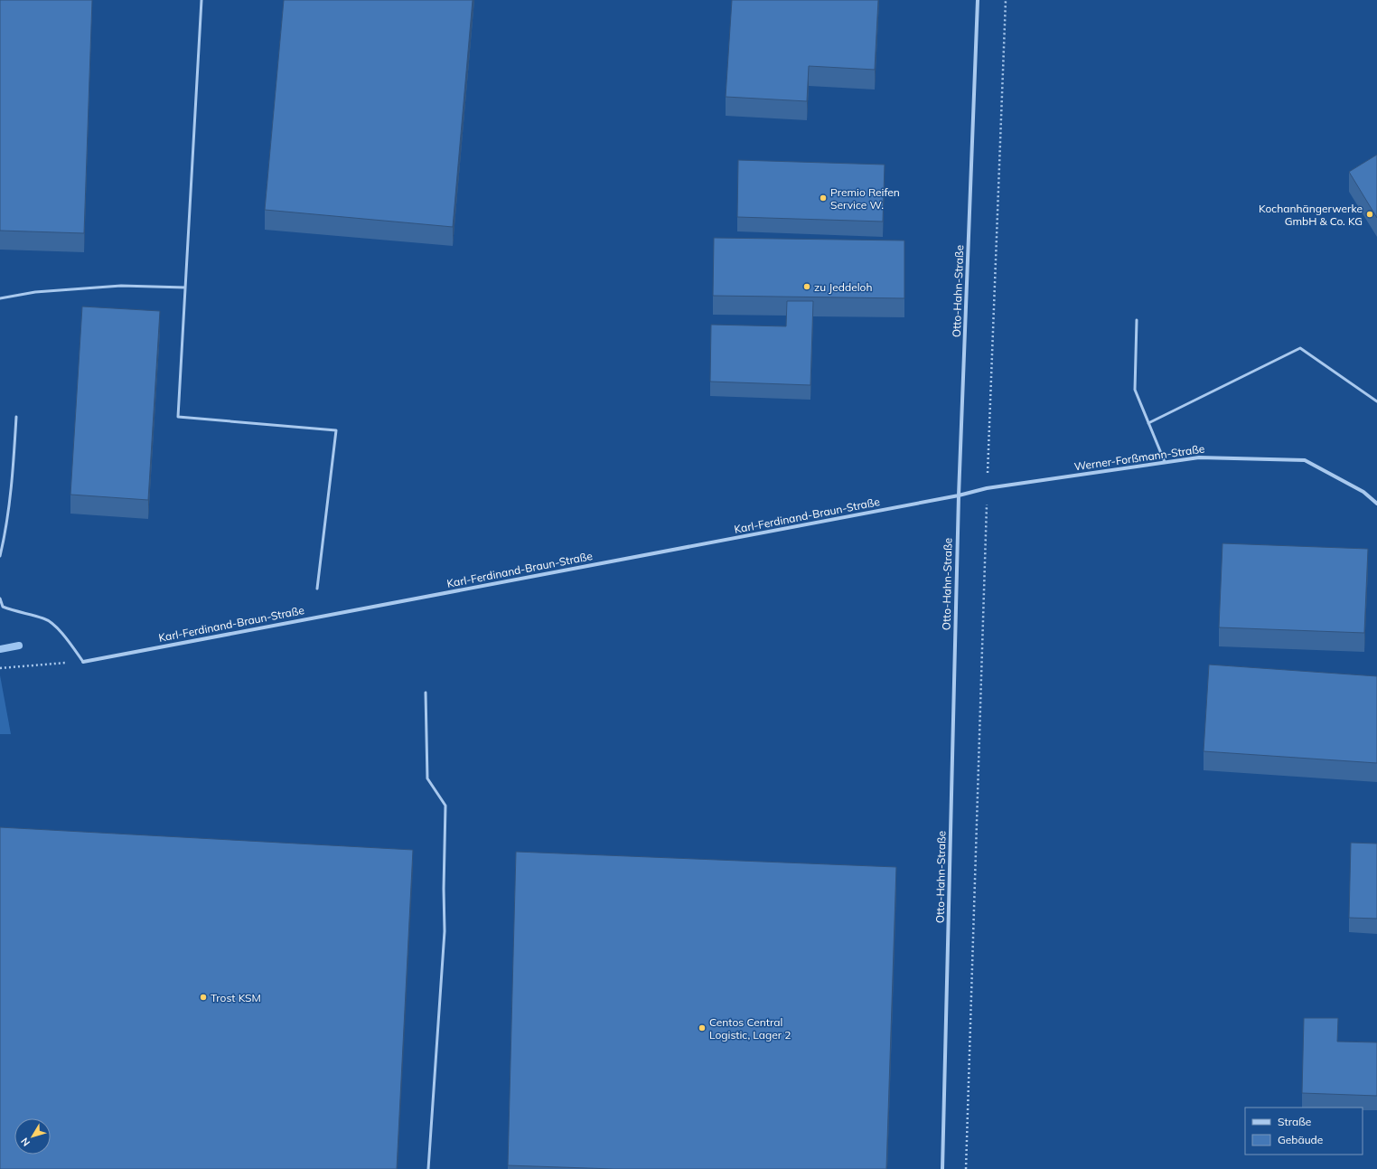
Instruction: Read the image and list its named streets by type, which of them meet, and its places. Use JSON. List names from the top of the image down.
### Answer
{
  "streets": {
    "street": ["Otto-Hahn-Straße", "Werner-Forßmann-Straße", "Karl-Ferdinand-Braun-Straße"]
  },
  "crossings": [
    ["Otto-Hahn-Straße", "Werner-Forßmann-Straße"],
    ["Otto-Hahn-Straße", "Karl-Ferdinand-Braun-Straße"],
    ["Werner-Forßmann-Straße", "Karl-Ferdinand-Braun-Straße"]
  ],
  "places": [
    "Premio Reifen Service W.",
    "Kochanhängerwerke GmbH & Co. KG",
    "zu Jeddeloh",
    "Trost KSM",
    "Centos Central Logistic, Lager 2"
  ],
  "legend": ["Straße", "Gebäude"],
  "north": "bottom left"
}
